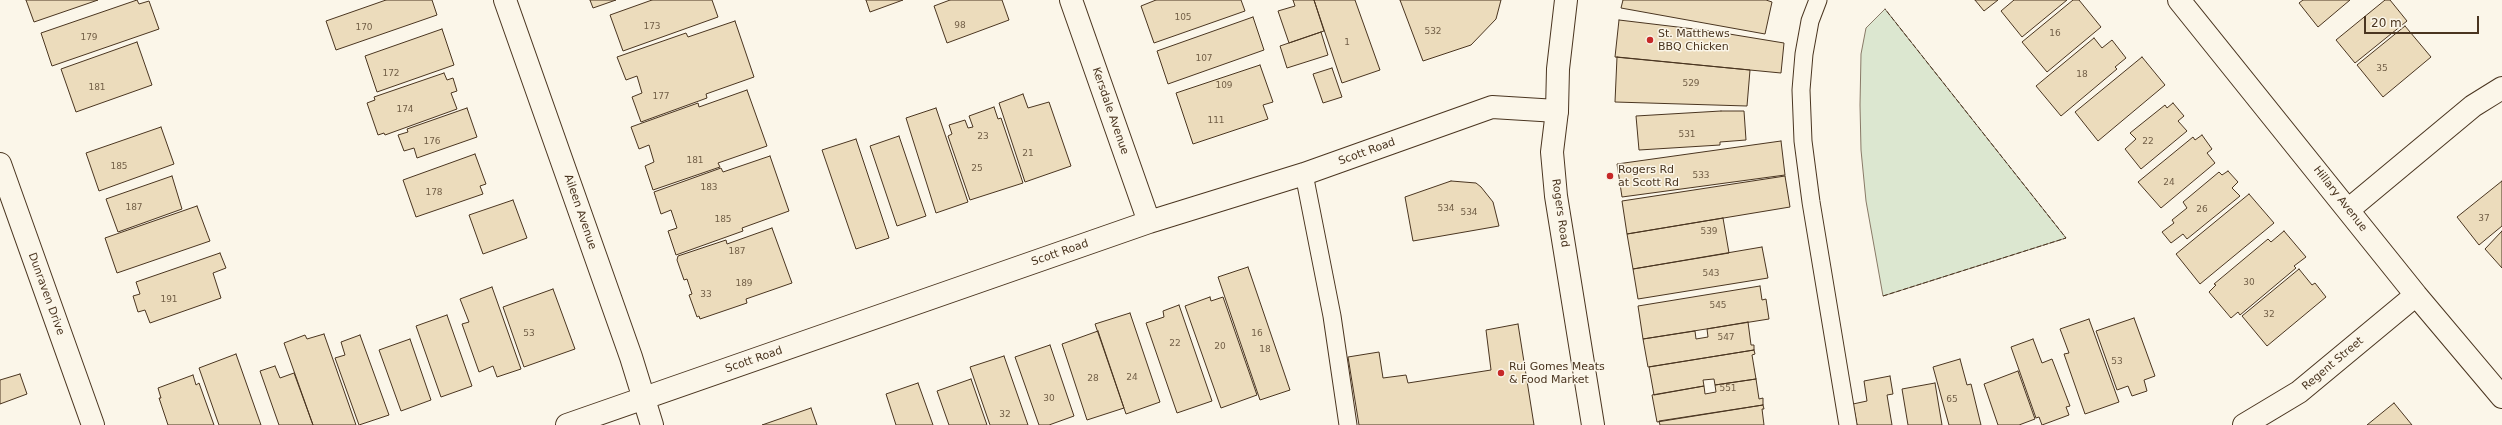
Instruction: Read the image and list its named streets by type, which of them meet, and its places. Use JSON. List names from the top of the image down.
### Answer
{
  "streets": {
    "street": [
      "Kersdale Avenue",
      "Scott Road",
      "Hillary Avenue",
      "Aileen Avenue",
      "Rogers Road",
      "Dunraven Drive",
      "Regent Street"
    ]
  },
  "crossings": [
    ["Kersdale Avenue", "Scott Road"],
    ["Scott Road", "Aileen Avenue"],
    ["Scott Road", "Rogers Road"],
    ["Hillary Avenue", "Regent Street"]
  ],
  "places": ["St. Matthews BBQ Chicken", "Rogers Rd at Scott Rd", "Rui Gomes Meats & Food Market"],
  "house_numbers": [
    "105",
    "98",
    "173",
    "170",
    "532",
    "16",
    "179",
    "1",
    "107",
    "35",
    "172",
    "18",
    "529",
    "109",
    "181",
    "177",
    "174",
    "111",
    "531",
    "23",
    "176",
    "22",
    "21",
    "181",
    "185",
    "25",
    "533",
    "24",
    "183",
    "178",
    "187",
    "534",
    "26",
    "534",
    "37",
    "185",
    "539",
    "187",
    "543",
    "30",
    "189",
    "33",
    "191",
    "545",
    "32",
    "53",
    "16",
    "547",
    "22",
    "20",
    "18",
    "53",
    "24",
    "28",
    "551",
    "30",
    "65",
    "32"
  ],
  "scale_bar": "20 m"
}
